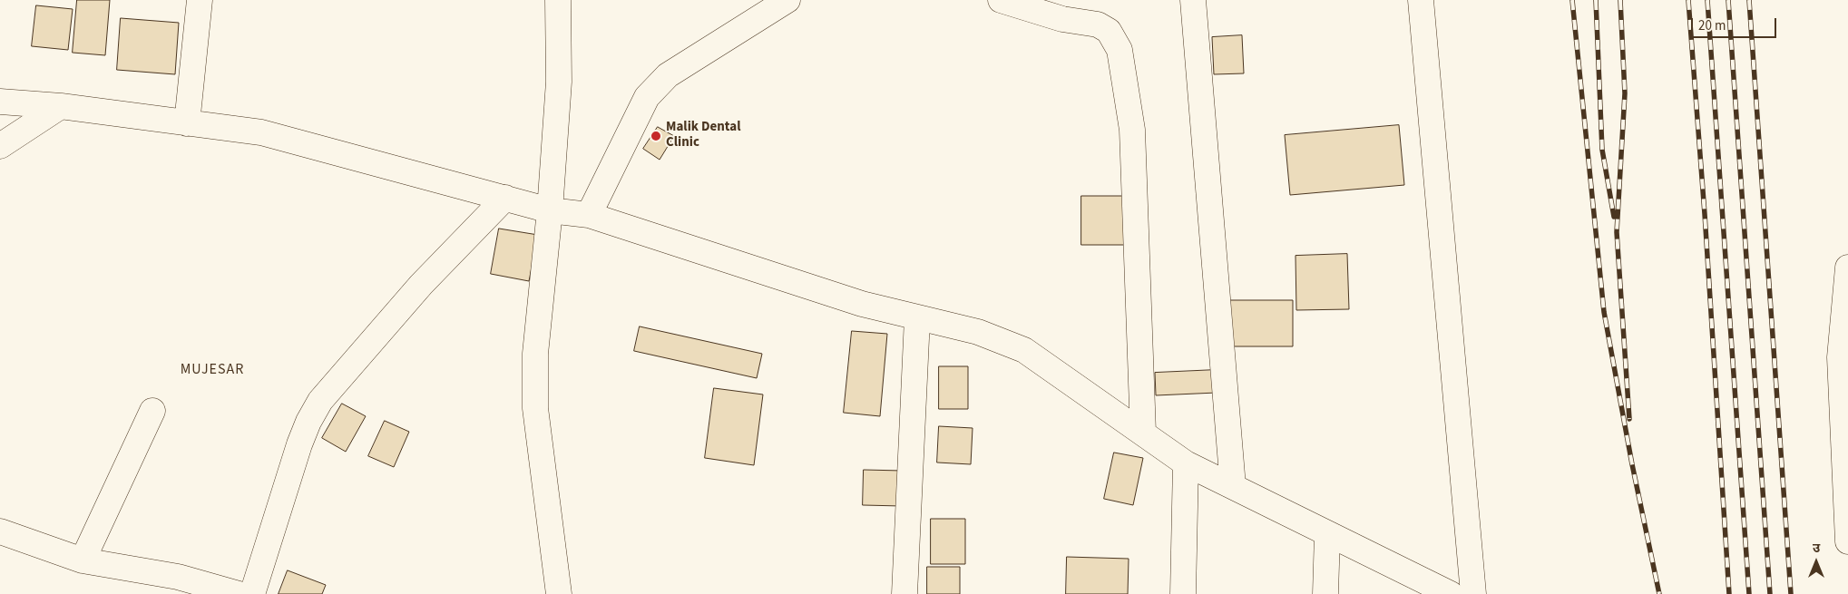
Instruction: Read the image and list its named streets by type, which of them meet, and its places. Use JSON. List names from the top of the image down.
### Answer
{
  "districts": ["MUJESAR"],
  "places": ["Malik Dental Clinic"],
  "scale_bar": "20 m",
  "north": "top"
}
